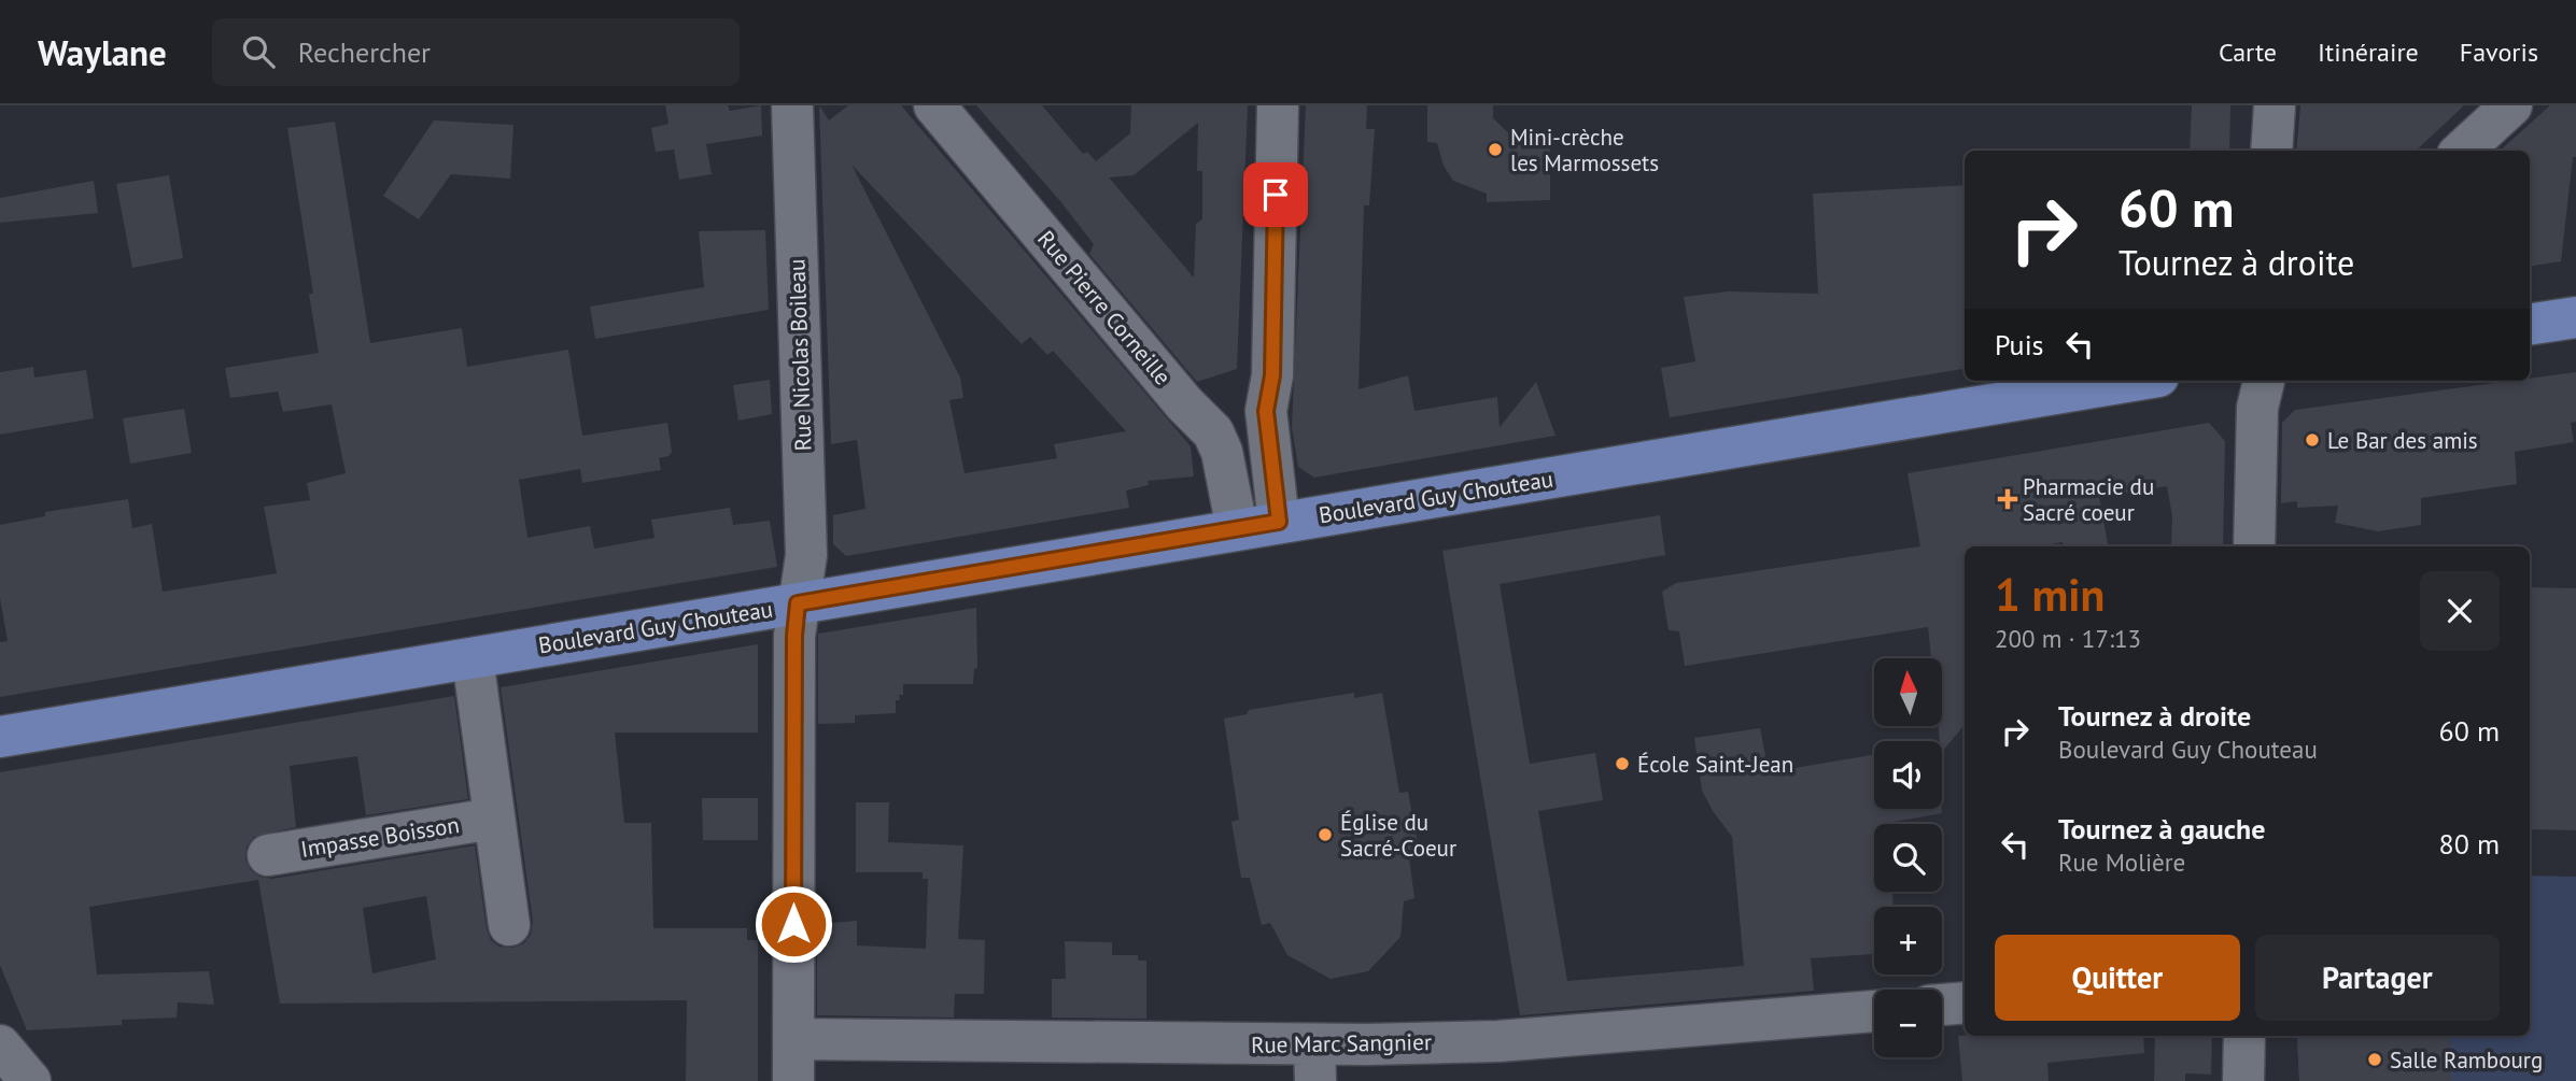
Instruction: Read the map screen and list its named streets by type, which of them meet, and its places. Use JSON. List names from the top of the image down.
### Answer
{
  "streets": {
    "main road": ["Boulevard Guy Chouteau"],
    "street": [
      "Rue Pierre Corneille",
      "Rue Nicolas Boileau",
      "Impasse Boisson",
      "Rue Marc Sangnier"
    ]
  },
  "crossings": [
    ["Rue Pierre Corneille", "Boulevard Guy Chouteau"],
    ["Rue Nicolas Boileau", "Boulevard Guy Chouteau"],
    ["Rue Nicolas Boileau", "Rue Marc Sangnier"]
  ],
  "places": {
    "other": [
      "Mini-crèche les Marmossets",
      "Le Bar des amis",
      "École Saint-Jean",
      "Église du Sacré-Coeur",
      "Salle Rambourg"
    ],
    "health": ["Pharmacie du Sacré coeur"]
  },
  "north": "top",
  "page": {
    "header": "Waylane",
    "search": "Rechercher",
    "nav": ["Carte", "Itinéraire", "Favoris"],
    "turn": ["60 m", "Tournez à droite"],
    "then": "Puis",
    "heading": ["1 min", "200 m · 17:13"],
    "map_buttons": ["+", "−"],
    "list": [
      {
        "name": "Tournez à droite",
        "note": "Boulevard Guy Chouteau",
        "value": "60 m"
      },
      {
        "name": "Tournez à gauche",
        "note": "Rue Molière",
        "value": "80 m"
      }
    ],
    "buttons": ["Quitter", "Partager"]
  }
}
